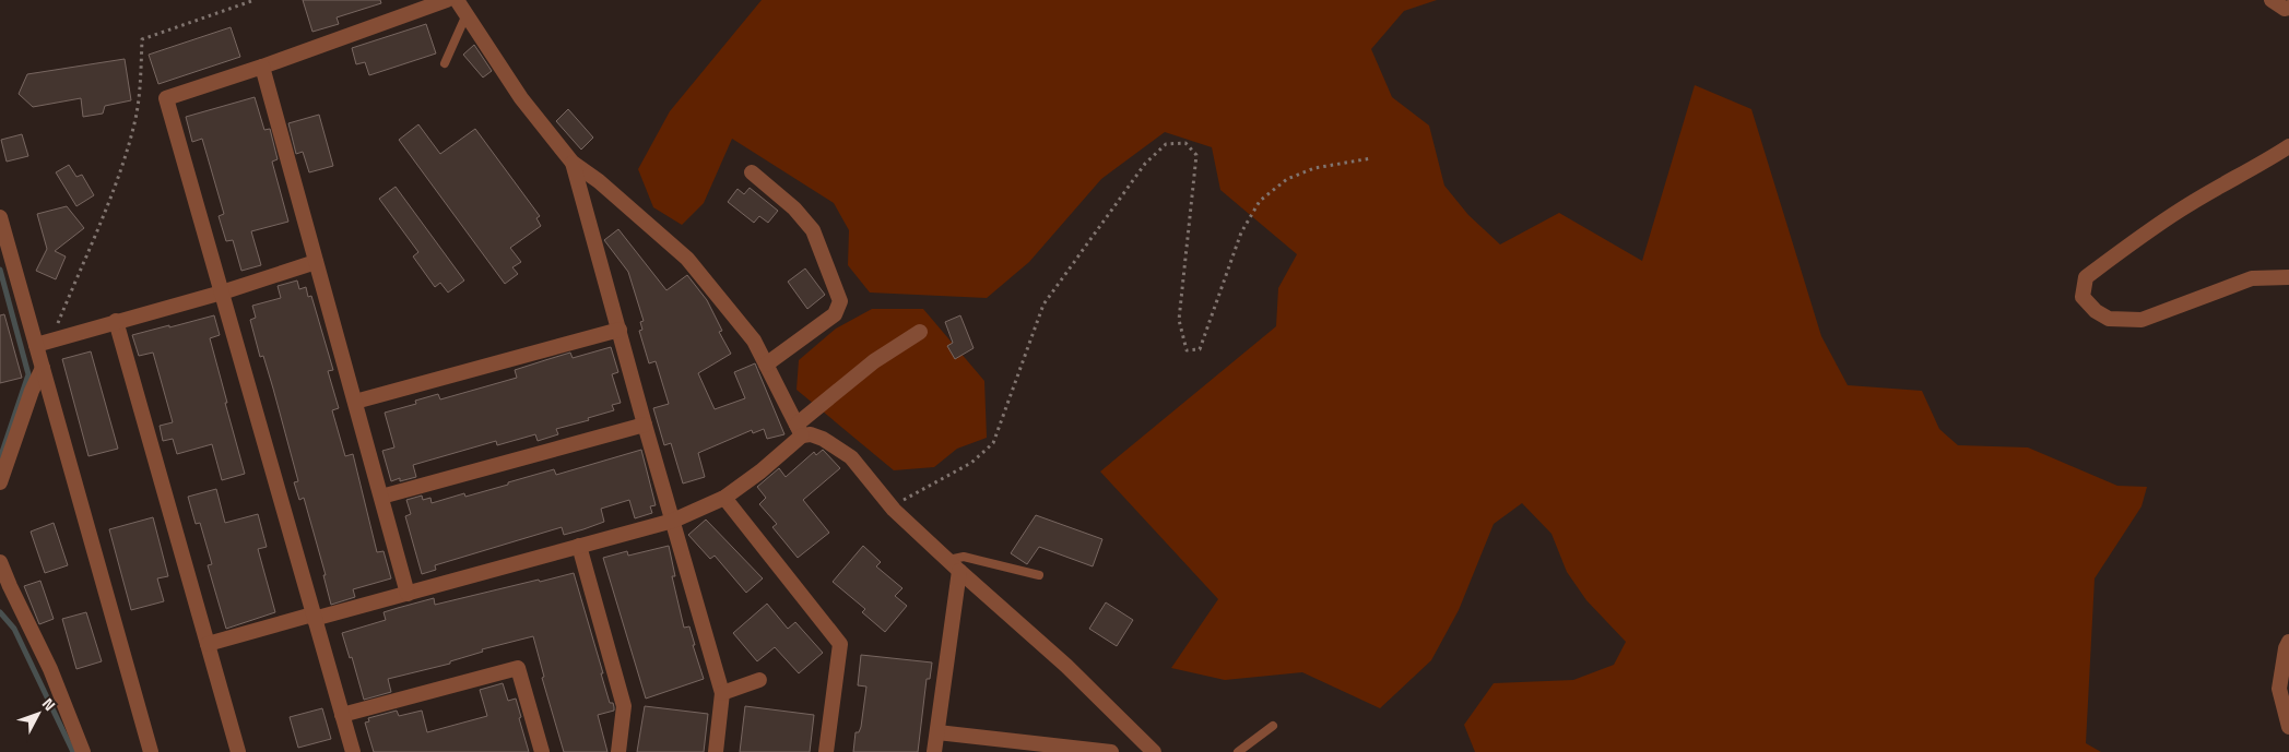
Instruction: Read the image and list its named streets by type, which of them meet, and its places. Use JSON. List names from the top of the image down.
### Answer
{
  "north": "top right"
}
